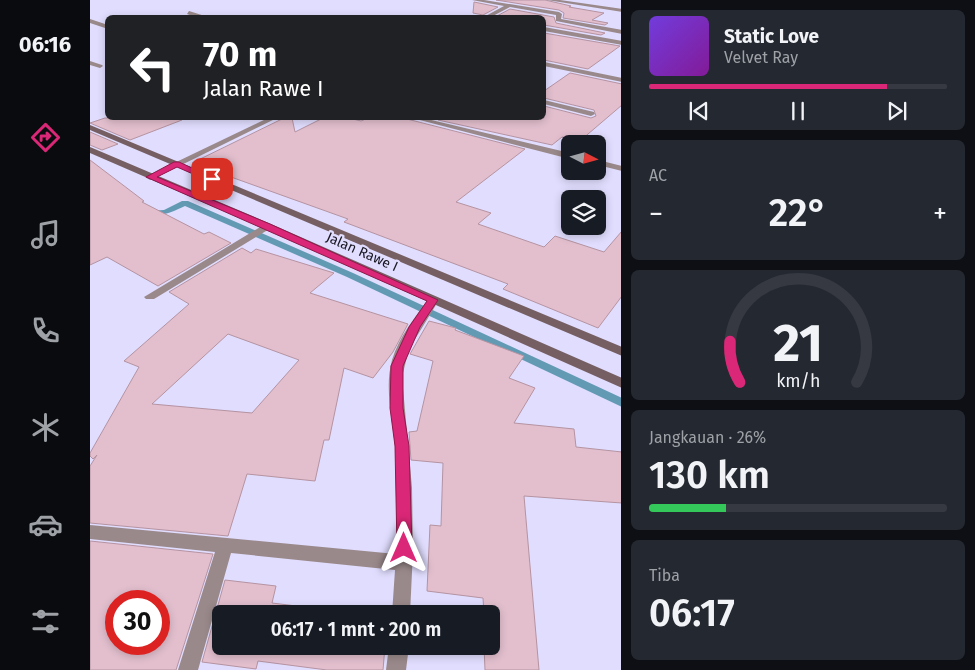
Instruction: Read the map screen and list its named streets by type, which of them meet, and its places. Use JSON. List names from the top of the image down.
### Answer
{
  "streets": {
    "main road": ["Jalan Rawe I"]
  },
  "north": "right",
  "page": {
    "tabs": "06:16",
    "turn": ["70 m", "Jalan Rawe I"],
    "song": ["Static Love", "Velvet Ray"],
    "tile": [
      "AC",
      ["Jangkauan · 26%", "130 km"],
      ["Tiba", "06:17"]
    ],
    "heat": ["−", "22°", "+"],
    "limit": "30",
    "trip": "06:17 · 1 mnt · 200 m",
    "gauge": ["21", "km/h"]
  }
}
